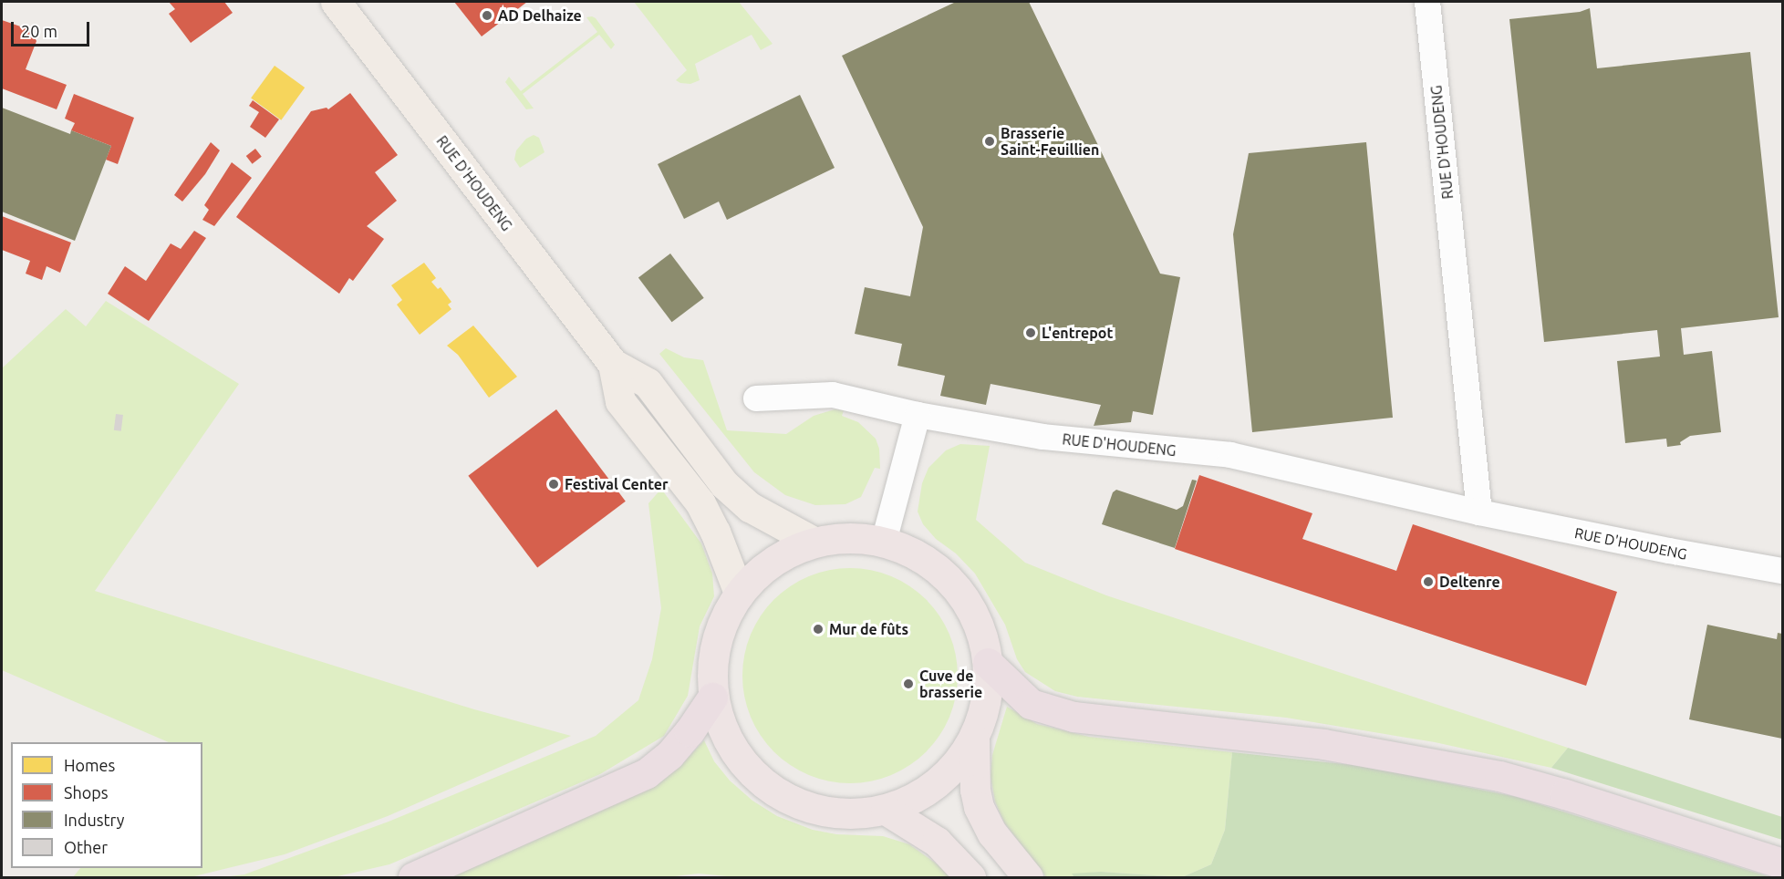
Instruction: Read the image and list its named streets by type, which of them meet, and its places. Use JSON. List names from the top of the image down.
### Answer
{
  "streets": {
    "main road": ["RUE D'HOUDENG"]
  },
  "places": [
    "AD Delhaize",
    "Brasserie Saint-Feuillien",
    "L'entrepot",
    "Festival Center",
    "Deltenre",
    "Mur de fûts",
    "Cuve de brasserie"
  ],
  "legend": [
    "Homes",
    "Shops",
    "Industry",
    "Other"
  ],
  "scale_bar": "20 m"
}
